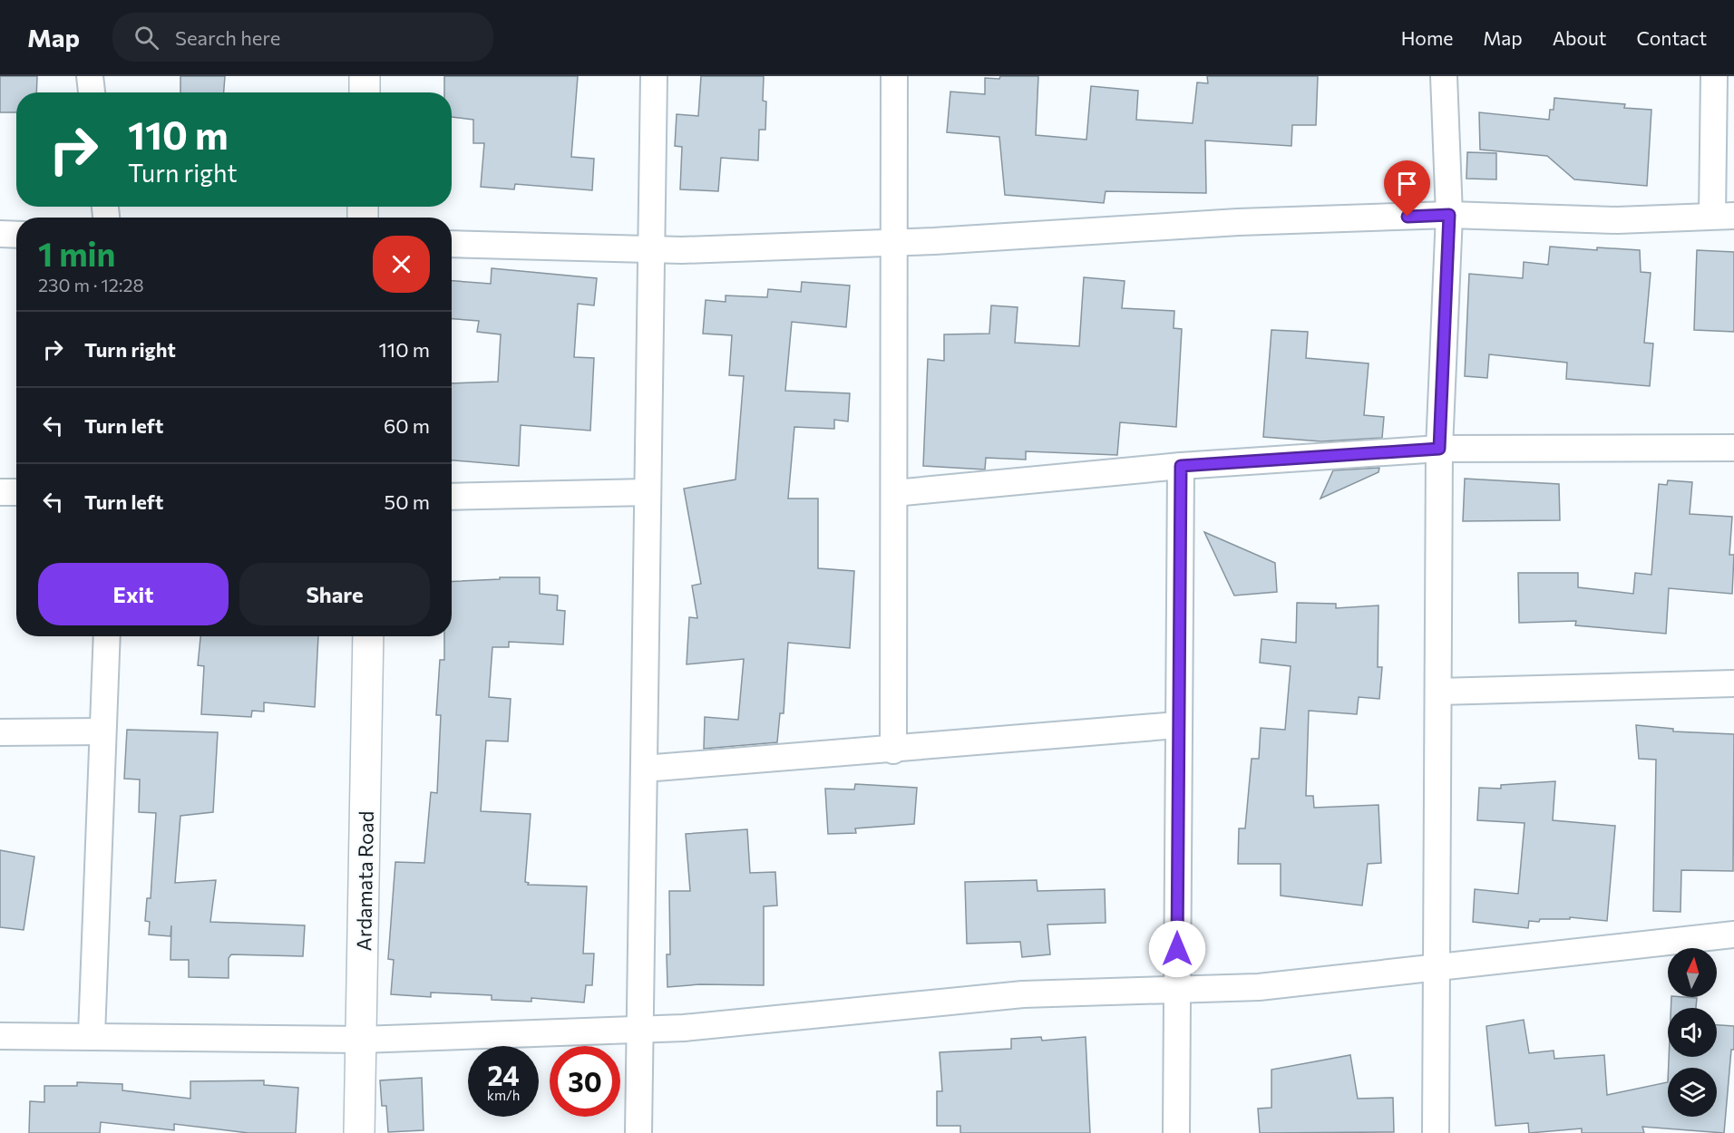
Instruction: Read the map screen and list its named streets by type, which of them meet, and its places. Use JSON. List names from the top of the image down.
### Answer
{
  "streets": {
    "main road": ["Ardamata Road"]
  },
  "north": "top",
  "page": {
    "header": "Map",
    "search": "Search here",
    "nav": [
      "Home",
      "Map",
      "About",
      "Contact"
    ],
    "turn": ["110 m", "Turn right"],
    "heading": ["1 min", "230 m · 12:28"],
    "list": [
      {
        "name": "Turn right",
        "value": "110 m"
      },
      {
        "name": "Turn left",
        "value": "60 m"
      },
      {
        "name": "Turn left",
        "value": "50 m"
      }
    ],
    "buttons": ["Exit", "Share"],
    "speed": "24 km/h",
    "limit": "30"
  }
}
